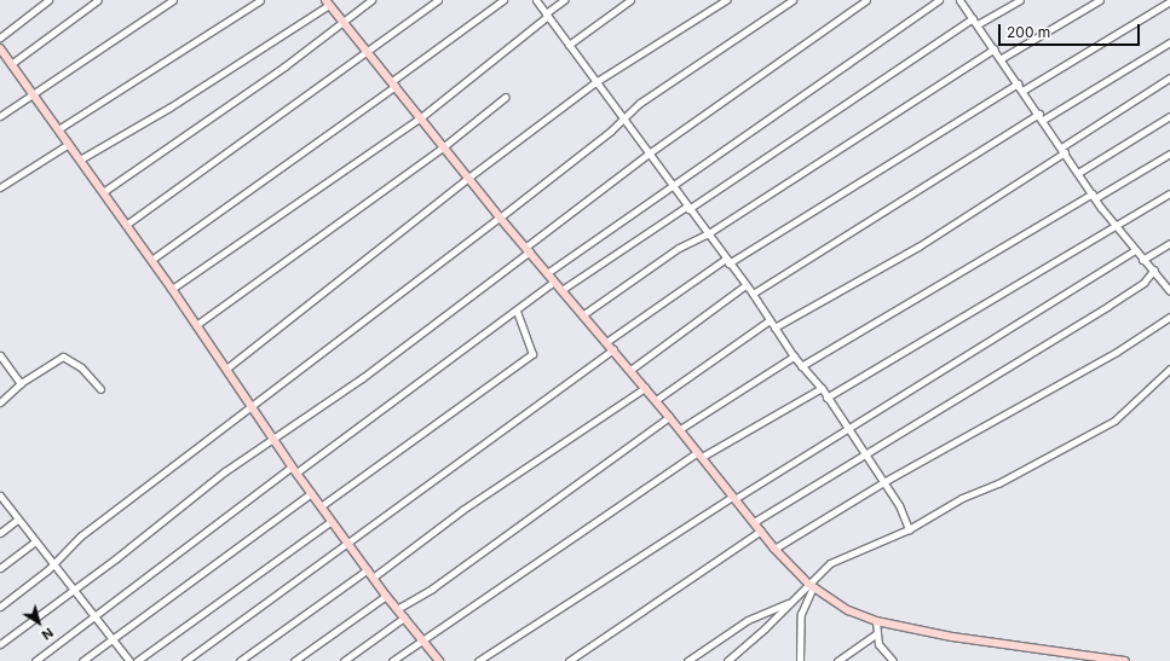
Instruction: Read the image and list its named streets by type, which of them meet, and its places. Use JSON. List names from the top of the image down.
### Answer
{
  "scale_bar": "200 m",
  "north": "bottom right"
}
